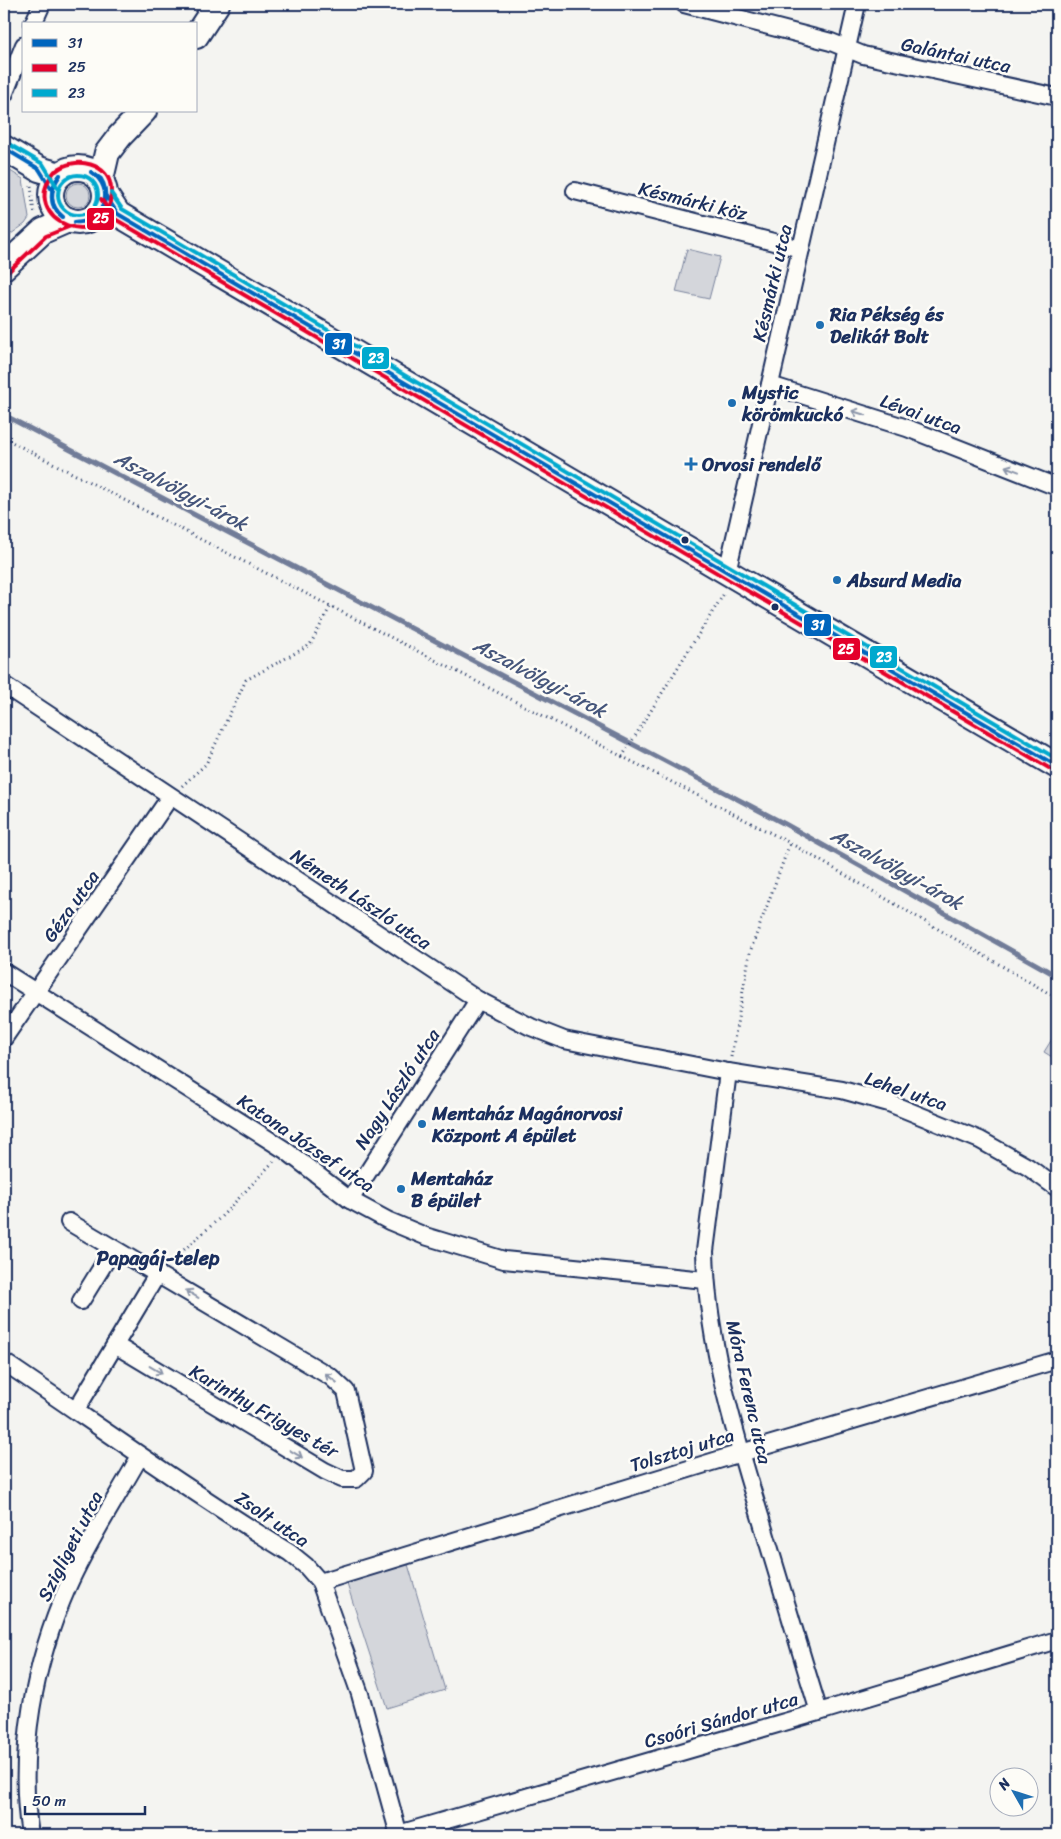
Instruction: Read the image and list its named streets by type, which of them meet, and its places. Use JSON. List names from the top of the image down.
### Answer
{
  "streets": {
    "street": [
      "Galántai utca",
      "Késmárki köz",
      "Késmárki utca",
      "Lévai utca",
      "Németh László utca",
      "Géza utca",
      "Nagy László utca",
      "Lehel utca",
      "Katona József utca",
      "Móra Ferenc utca",
      "Karinthy Frigyes tér",
      "Tolsztoj utca",
      "Zsolt utca",
      "Szigligeti utca",
      "Csoóri Sándor utca"
    ]
  },
  "crossings": [
    ["Galántai utca", "Késmárki utca"],
    ["Késmárki köz", "Késmárki utca"],
    ["Késmárki utca", "Lévai utca"],
    ["Németh László utca", "Géza utca"],
    ["Németh László utca", "Nagy László utca"],
    ["Németh László utca", "Lehel utca"],
    ["Németh László utca", "Móra Ferenc utca"],
    ["Géza utca", "Katona József utca"],
    ["Nagy László utca", "Katona József utca"],
    ["Lehel utca", "Móra Ferenc utca"],
    ["Katona József utca", "Móra Ferenc utca"],
    ["Móra Ferenc utca", "Tolsztoj utca"],
    ["Móra Ferenc utca", "Csoóri Sándor utca"],
    ["Tolsztoj utca", "Zsolt utca"],
    ["Zsolt utca", "Szigligeti utca"],
    ["Zsolt utca", "Csoóri Sándor utca"]
  ],
  "one_way": ["Lévai utca"],
  "districts": ["Papagáj-telep"],
  "water": ["Aszalvölgyi-árok"],
  "places": {
    "other": [
      "Ria Pékség és Delikát Bolt",
      "Mystic körömkuckó",
      "Absurd Media",
      "Mentaház Magánorvosi Központ A épület",
      "Mentaház B épület"
    ],
    "health": ["Orvosi rendelő"]
  },
  "lines": ["transit line 23", "transit line 31", "transit line 25"],
  "legend": ["31", "25", "23"],
  "scale_bar": "50 m",
  "north": "top left"
}
